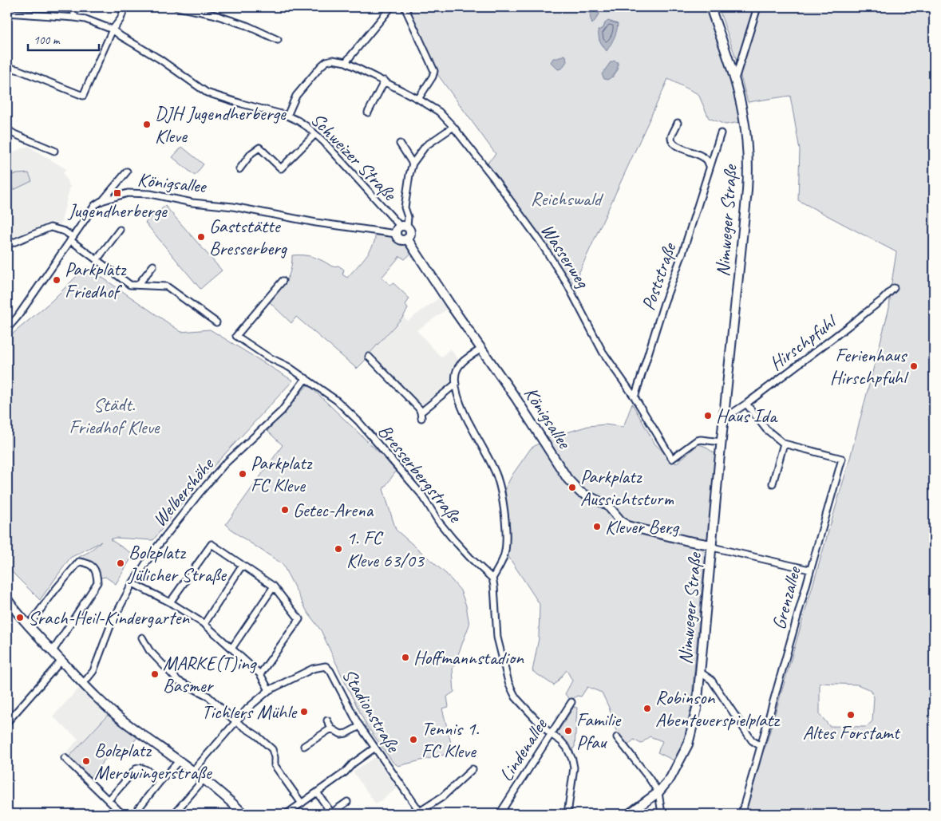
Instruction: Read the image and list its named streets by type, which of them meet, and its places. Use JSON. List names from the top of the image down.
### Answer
{
  "streets": {
    "main road": ["Königsallee", "Nimweger Straße"],
    "street": [
      "Schweizer Straße",
      "Wasserweg",
      "Poststraße",
      "Hirschpfuhl",
      "Bresserbergstraße",
      "Welbershöhe",
      "Grenzallee",
      "Stadionstraße",
      "Lindenallee"
    ]
  },
  "crossings": [
    ["Schweizer Straße", "Königsallee"],
    ["Königsallee", "Nimweger Straße"],
    ["Nimweger Straße", "Wasserweg"],
    ["Nimweger Straße", "Hirschpfuhl"],
    ["Wasserweg", "Poststraße"],
    ["Bresserbergstraße", "Welbershöhe"]
  ],
  "parks": ["Reichswald", "Städt. Friedhof Kleve"],
  "places": {
    "other": [
      "DJH Jugendherberge Kleve",
      "Gaststätte Bresserberg",
      "Parkplatz Friedhof",
      "Ferienhaus Hirschpfuhl",
      "Haus Ida",
      "Parkplatz FC Kleve",
      "Parkplatz Aussichtsturm",
      "Getec-Arena",
      "Klever Berg",
      "1. FC Kleve 63/03",
      "Bolzplatz Jülicher Straße",
      "Srach-Heil-Kindergarten",
      "Hoffmannstadion",
      "MARKE(T)ing Basmer",
      "Robinson Abenteuerspielplatz",
      "Tichlers Mühle",
      "Altes Forstamt",
      "Familie Pfau",
      "Tennis 1. FC Kleve",
      "Bolzplatz Merowingerstraße"
    ],
    "transit": ["Jugendherberge"]
  },
  "scale_bar": "100 m"
}
